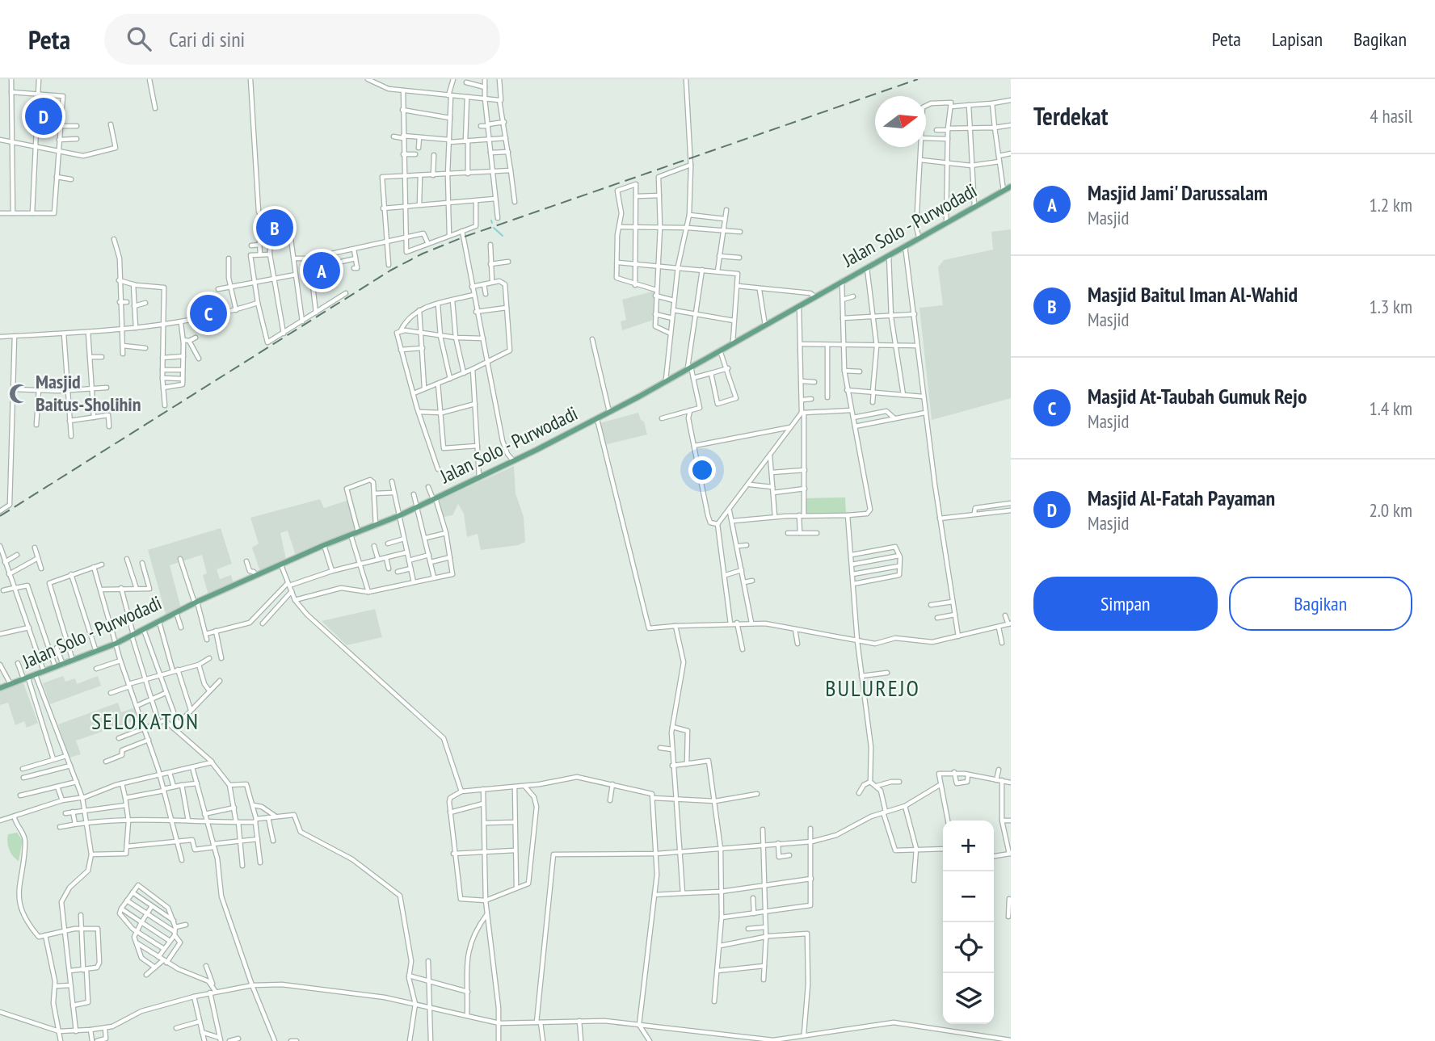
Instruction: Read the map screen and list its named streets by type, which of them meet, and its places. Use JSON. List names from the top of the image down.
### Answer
{
  "streets": {
    "main road": ["Jalan Solo - Purwodadi"]
  },
  "districts": ["BULUREJO", "SELOKATON"],
  "places": {
    "mosque": ["Masjid Baitus-Sholihin"]
  },
  "north": "right",
  "page": {
    "header": "Peta",
    "search": "Cari di sini",
    "nav": ["Peta", "Lapisan", "Bagikan"],
    "heading": ["Terdekat", "4 hasil"],
    "pins": [
      "D",
      "B",
      "A",
      "C"
    ],
    "list": [
      {
        "mark": "A",
        "name": "Masjid Jami' Darussalam",
        "note": "Masjid",
        "value": "1.2 km"
      },
      {
        "mark": "B",
        "name": "Masjid Baitul Iman Al-Wahid",
        "note": "Masjid",
        "value": "1.3 km"
      },
      {
        "mark": "C",
        "name": "Masjid At-Taubah Gumuk Rejo",
        "note": "Masjid",
        "value": "1.4 km"
      },
      {
        "mark": "D",
        "name": "Masjid Al-Fatah Payaman",
        "note": "Masjid",
        "value": "2.0 km"
      }
    ],
    "buttons": ["Simpan", "Bagikan"],
    "map_buttons": ["+", "−"]
  }
}
